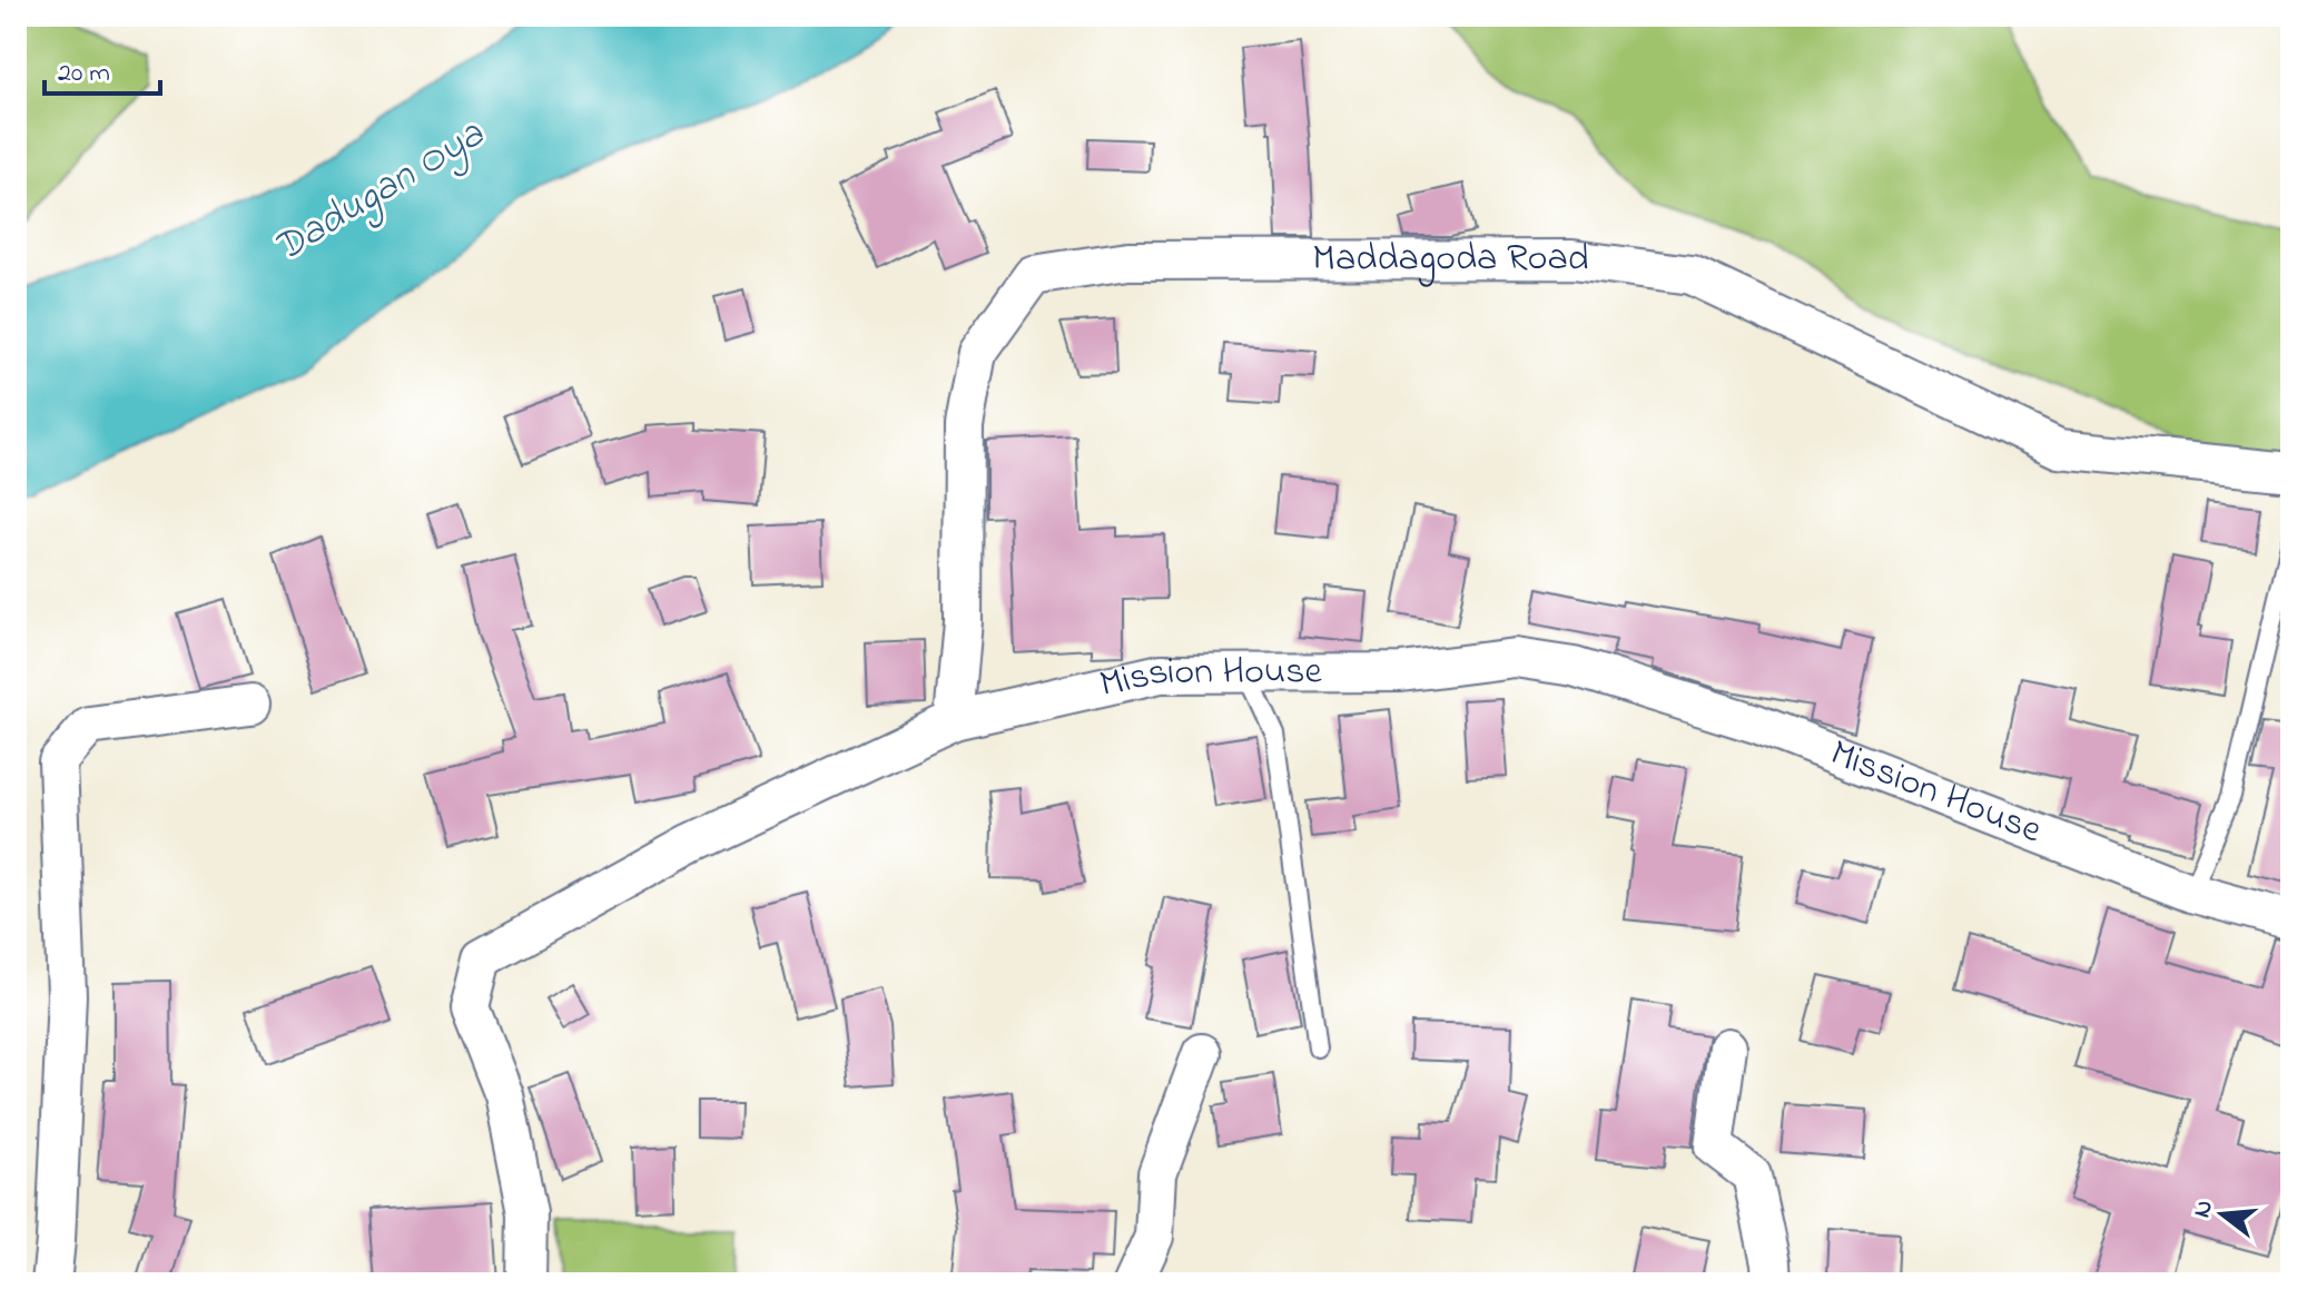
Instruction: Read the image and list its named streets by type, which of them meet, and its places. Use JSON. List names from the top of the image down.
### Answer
{
  "streets": {
    "street": ["Maddagoda Road", "Mission House"]
  },
  "crossings": [
    ["Maddagoda Road", "Mission House"]
  ],
  "water": ["Dadugan Oya"],
  "scale_bar": "20 m",
  "north": "left"
}
